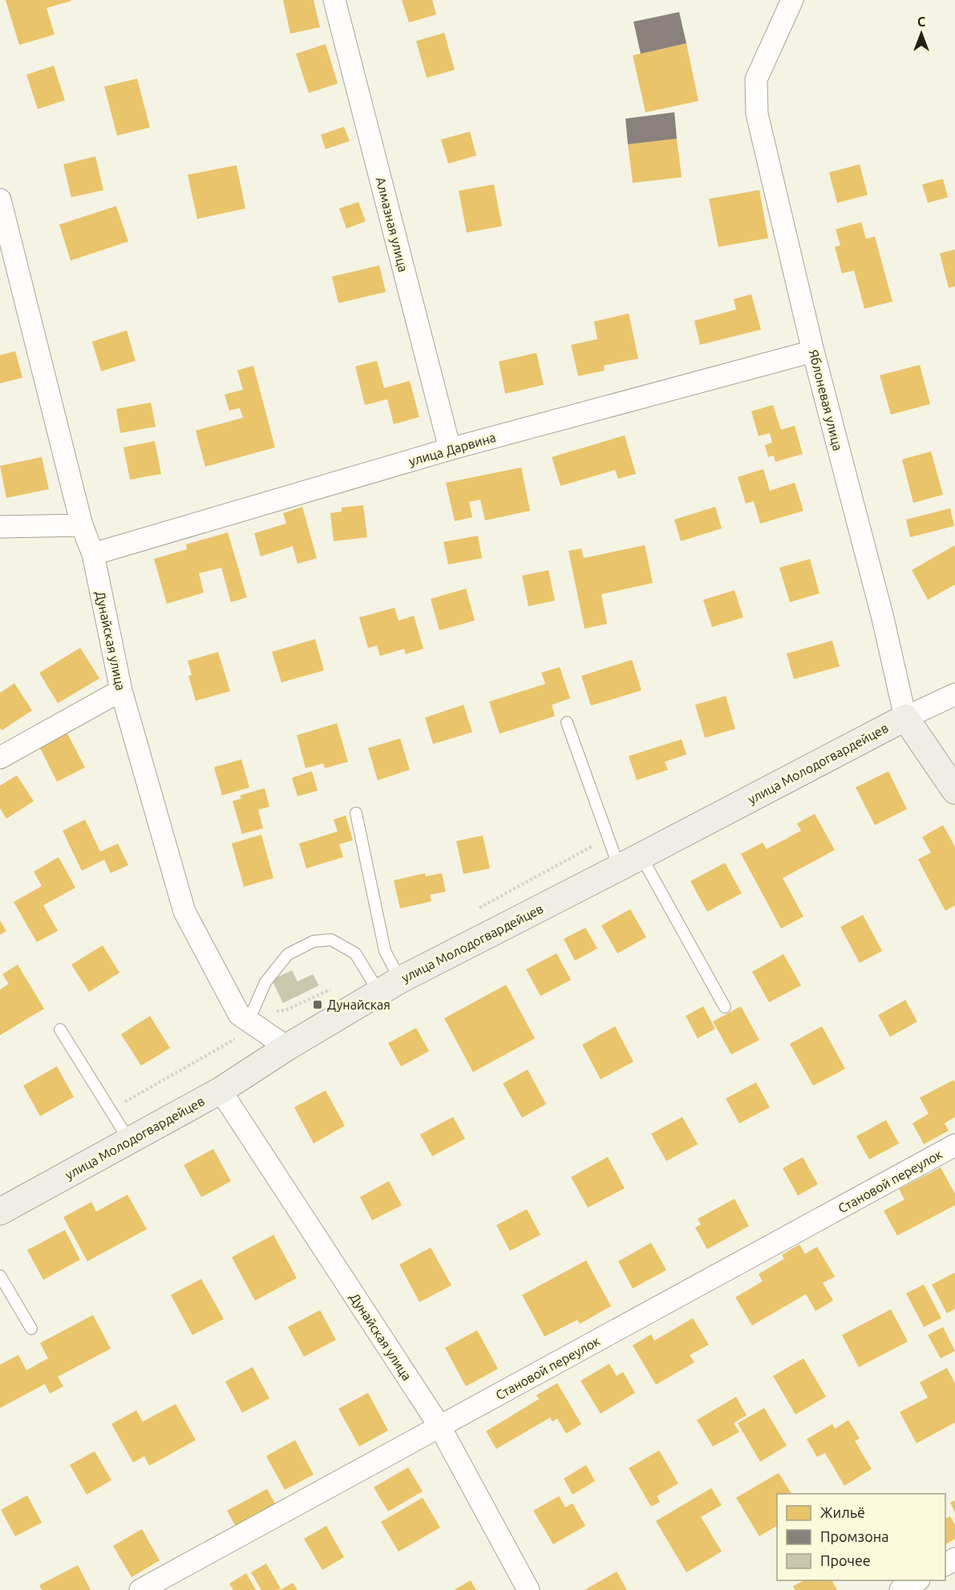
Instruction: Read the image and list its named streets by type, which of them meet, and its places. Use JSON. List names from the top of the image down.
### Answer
{
  "streets": {
    "street": [
      "Алмазная улица",
      "Яблоневая улица",
      "улица Дарвина",
      "Дунайская улица",
      "улица Молодогвардейцев",
      "Становой переулок"
    ]
  },
  "crossings": [
    ["Алмазная улица", "улица Дарвина"],
    ["Яблоневая улица", "улица Дарвина"],
    ["Яблоневая улица", "улица Молодогвардейцев"],
    ["улица Дарвина", "Дунайская улица"],
    ["Дунайская улица", "улица Молодогвардейцев"],
    ["Дунайская улица", "Становой переулок"]
  ],
  "places": {
    "transit": ["Дунайская"]
  },
  "legend": ["Жильё", "Промзона", "Прочее"],
  "north": "top"
}
